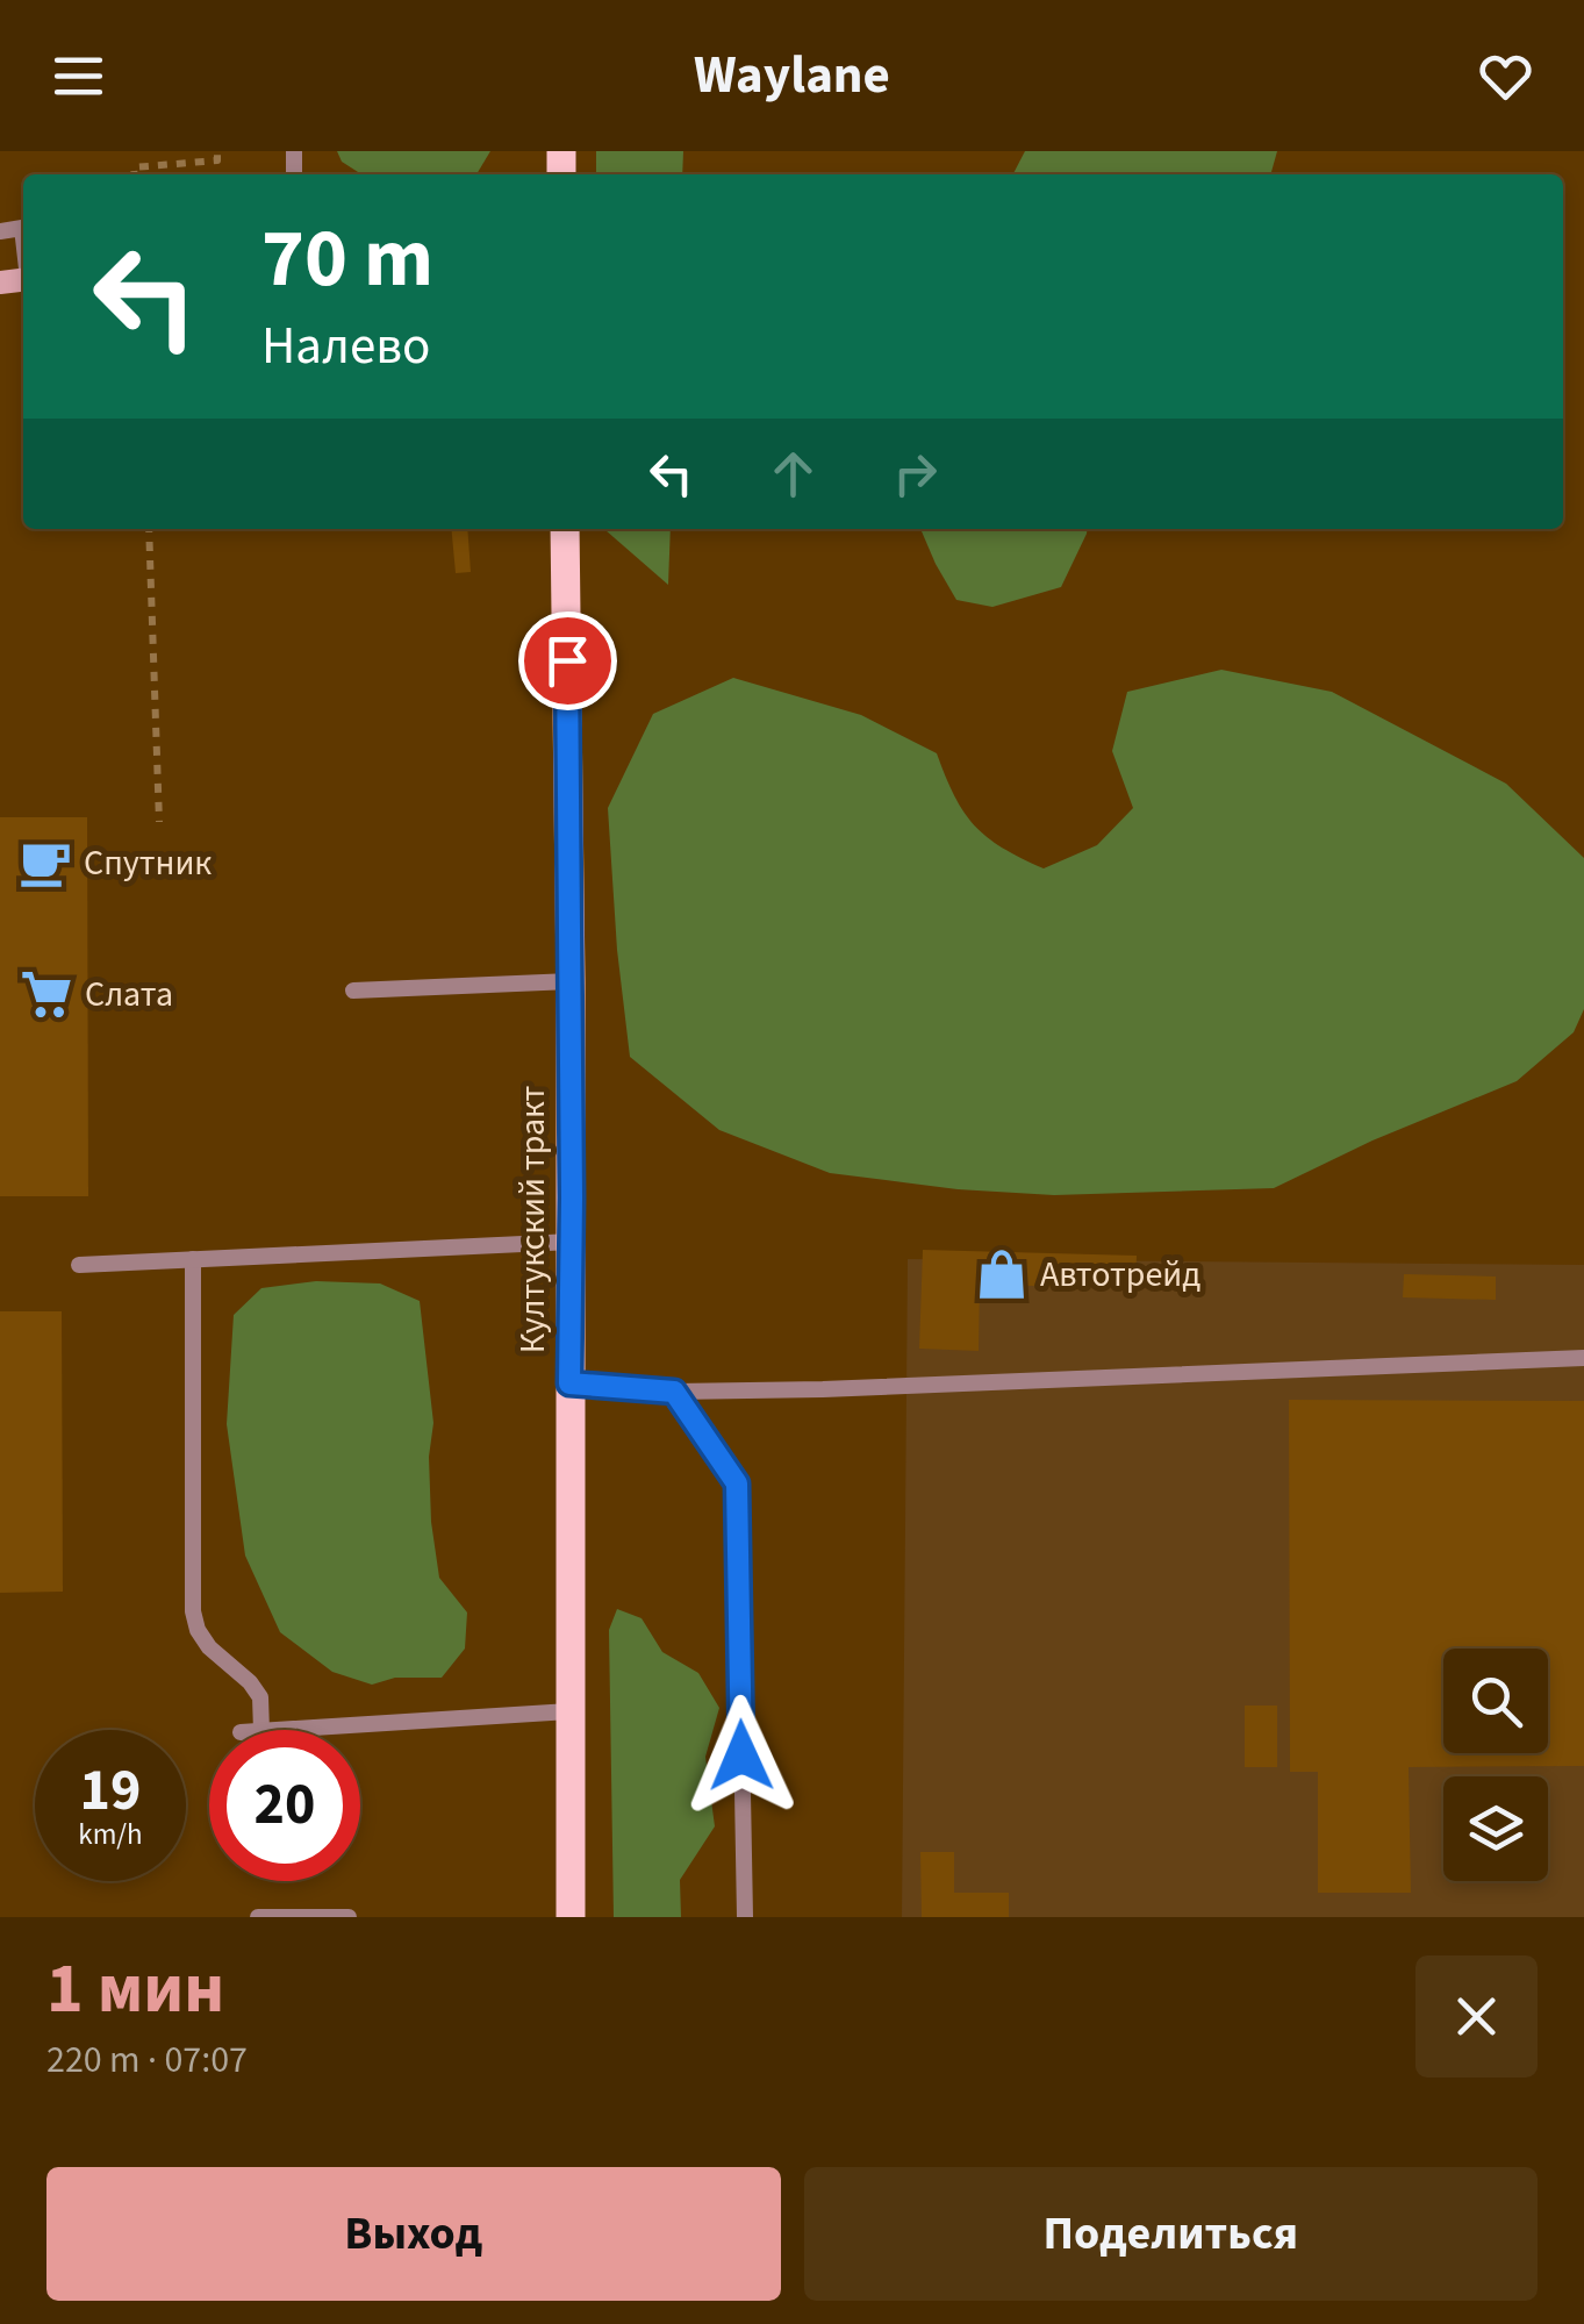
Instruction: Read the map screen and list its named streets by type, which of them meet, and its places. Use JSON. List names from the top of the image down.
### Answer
{
  "streets": {
    "main road": ["Култукский тракт"]
  },
  "places": {
    "cafe": ["Спутник"],
    "supermarket": ["Слата"],
    "shop": ["Автотрейд"]
  },
  "page": {
    "header": "Waylane",
    "turn": ["70 m", "Налево"],
    "speed": "19 km/h",
    "limit": "20",
    "heading": ["1 мин", "220 m · 07:07"],
    "buttons": ["Выход", "Поделиться"]
  }
}
